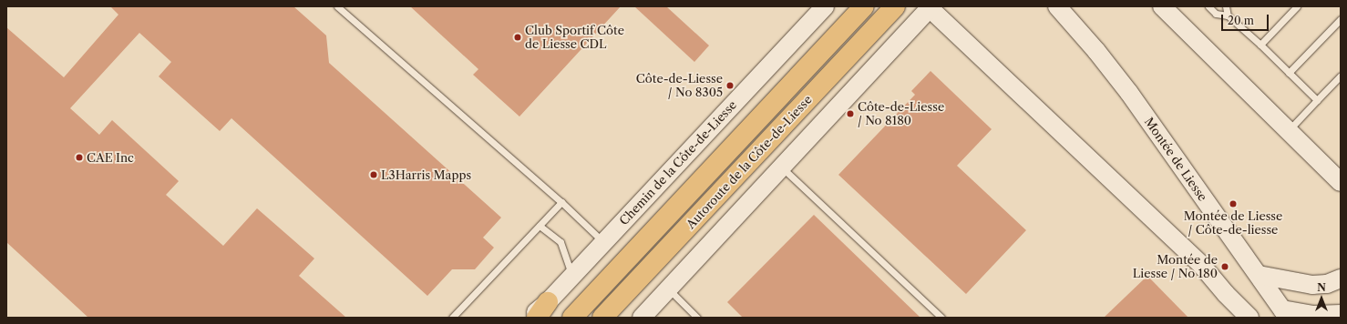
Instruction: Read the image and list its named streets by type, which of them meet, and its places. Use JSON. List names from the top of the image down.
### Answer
{
  "streets": {
    "highway": ["Autoroute de la Côte-de-Liesse"],
    "street": ["Montée de Liesse", "Chemin de la Côte-de-Liesse"]
  },
  "places": [
    "Club Sportif Côte de Liesse CDL",
    "Côte-de-Liesse / No 8305",
    "Côte-de-Liesse / No 8180",
    "CAE Inc",
    "L3Harris Mapps",
    "Montée de Liesse / Côte-de-liesse",
    "Montée de Liesse / No 180"
  ],
  "scale_bar": "20 m",
  "north": "top"
}
